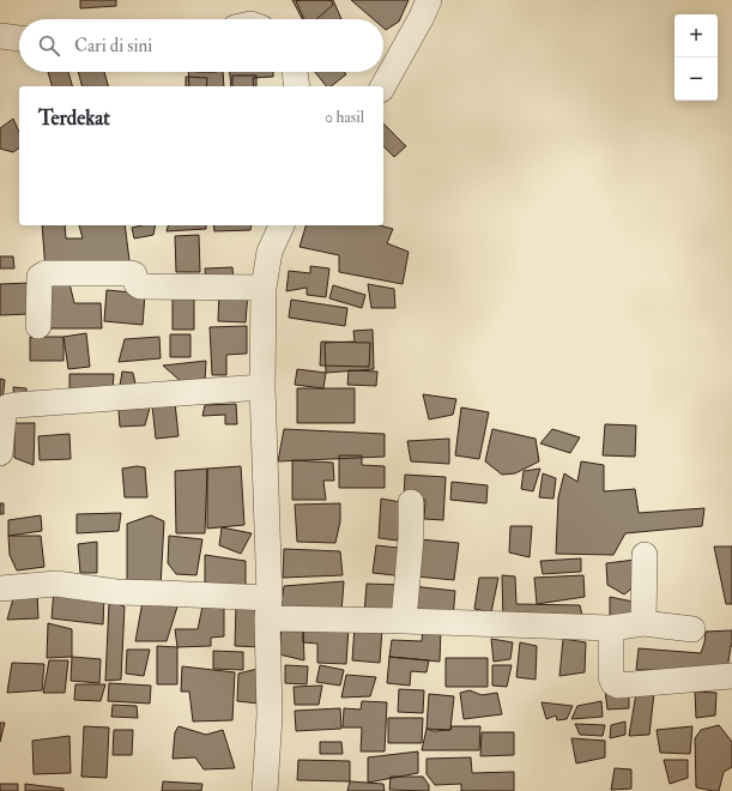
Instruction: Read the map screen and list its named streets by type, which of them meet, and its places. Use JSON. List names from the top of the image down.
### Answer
{
  "page": {
    "map_buttons": ["+", "−"],
    "search": "Cari di sini",
    "heading": ["Terdekat", "0 hasil"]
  }
}
